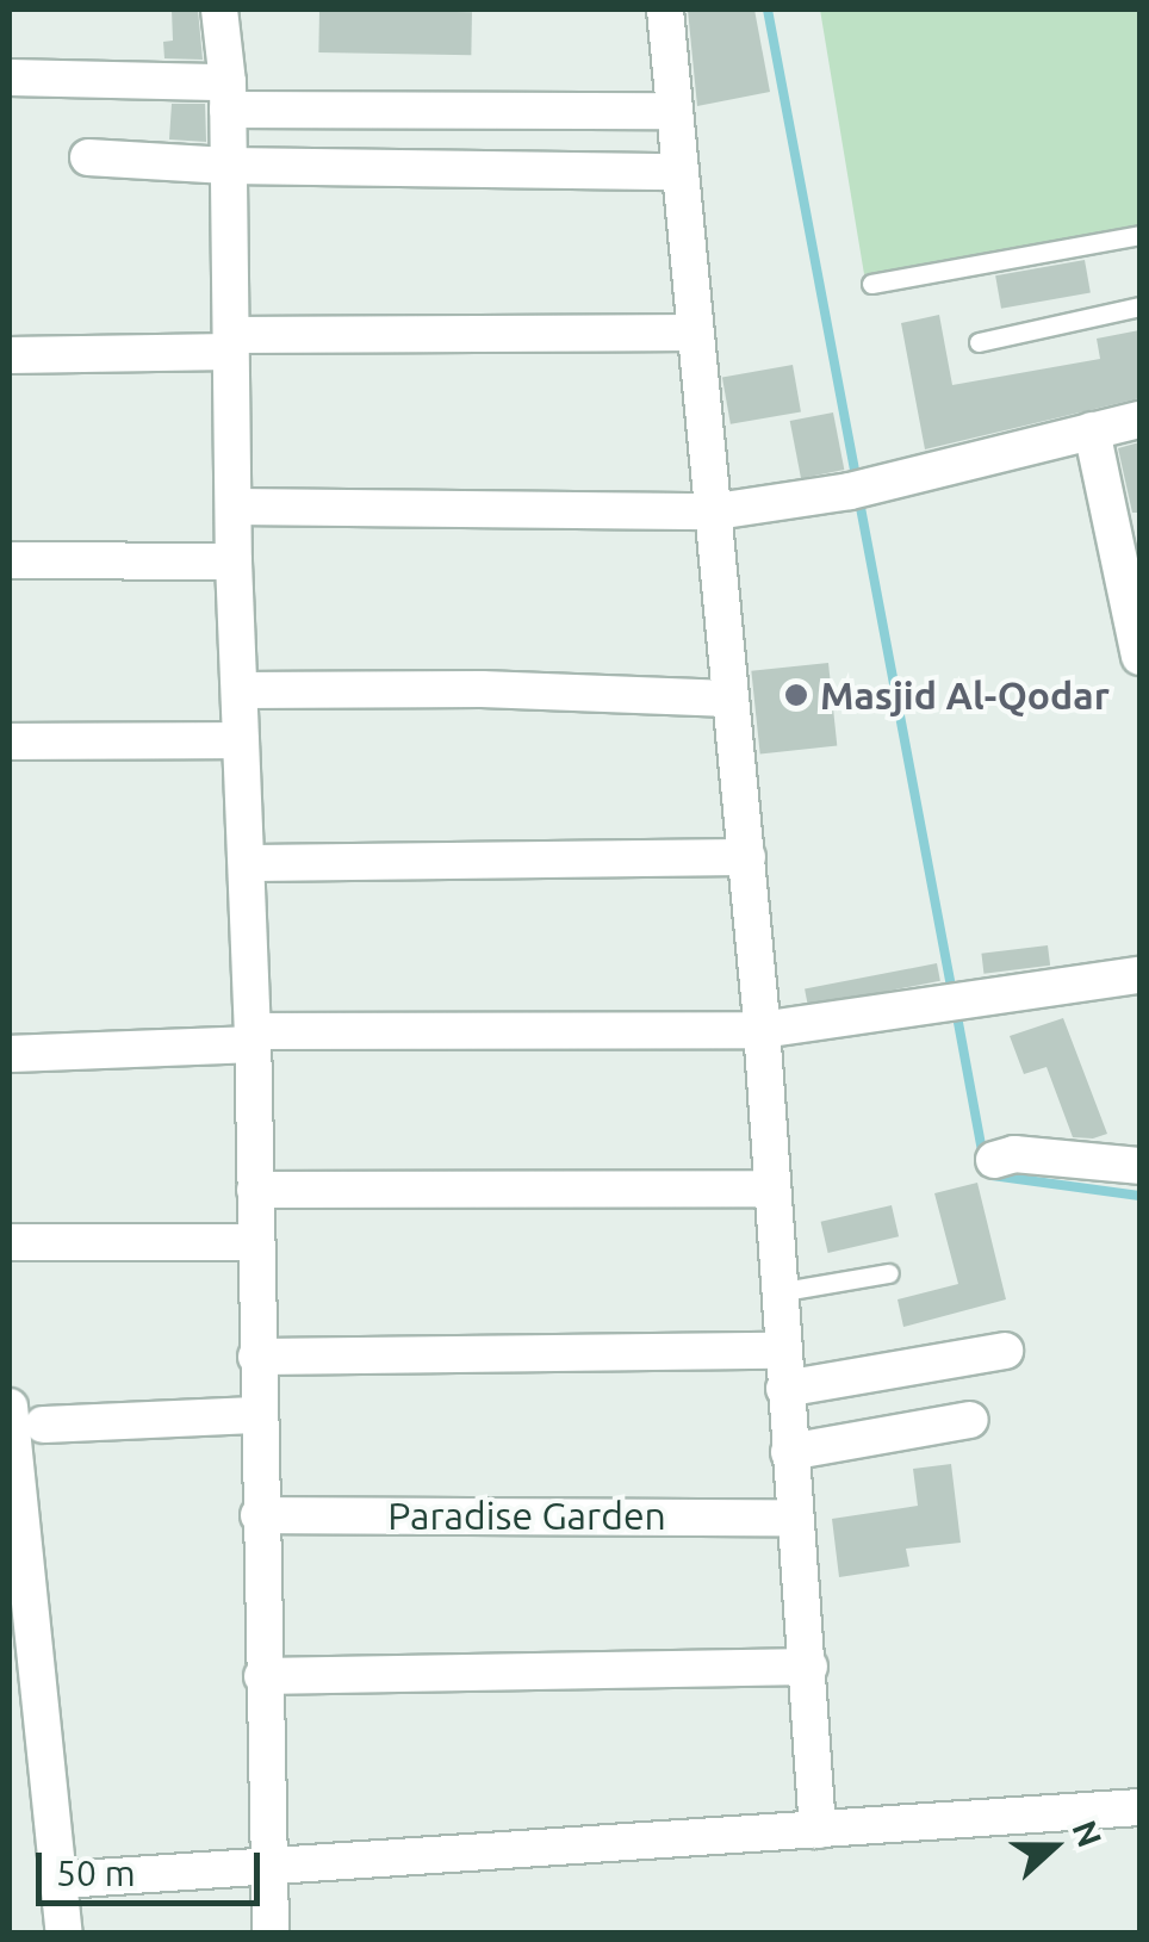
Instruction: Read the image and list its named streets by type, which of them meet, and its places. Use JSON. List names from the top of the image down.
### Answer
{
  "streets": {
    "street": ["Paradise Garden"]
  },
  "places": ["Masjid Al-Qodar"],
  "scale_bar": "50 m",
  "north": "right"
}
